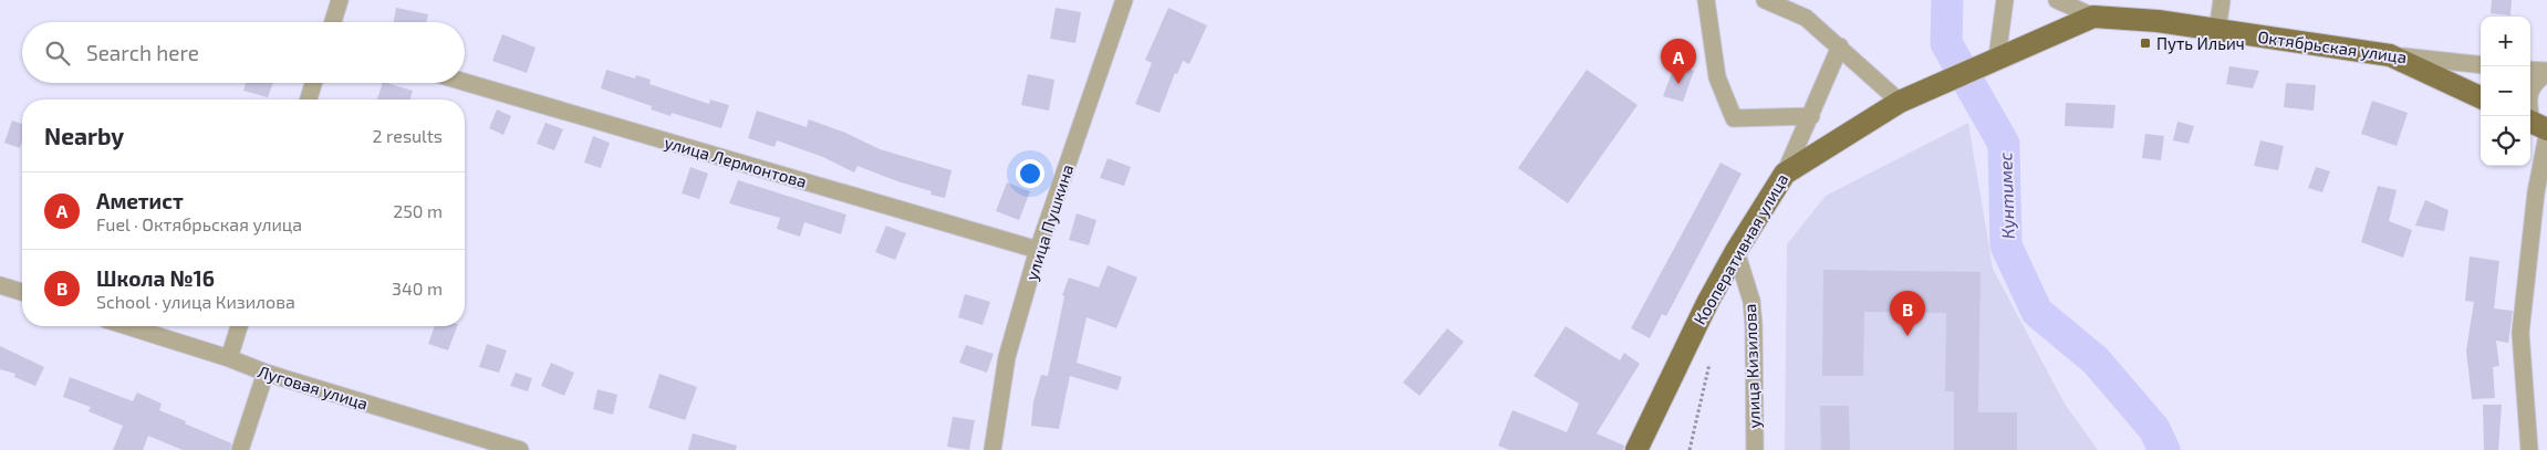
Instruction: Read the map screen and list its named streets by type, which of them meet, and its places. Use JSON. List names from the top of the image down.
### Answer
{
  "streets": {
    "main road": ["Октябрьская улица", "Кооперативная улица"],
    "street": [
      "улица Лермонтова",
      "улица Пушкина",
      "улица Кизилова",
      "Луговая улица"
    ]
  },
  "crossings": [
    ["Октябрьская улица", "Кооперативная улица"],
    ["улица Лермонтова", "улица Пушкина"],
    ["Кооперативная улица", "улица Кизилова"]
  ],
  "water": ["Кунтимес"],
  "places": {
    "transit": ["Путь Ильич"]
  },
  "page": {
    "map_buttons": ["+", "−"],
    "search": "Search here",
    "pins": ["A", "B"],
    "heading": ["Nearby", "2 results"],
    "list": [
      {
        "mark": "A",
        "name": "Аметист",
        "note": "Fuel · Октябрьская улица",
        "value": "250 m"
      },
      {
        "mark": "B",
        "name": "Школа №16",
        "note": "School · улица Кизилова",
        "value": "340 m"
      }
    ]
  }
}
